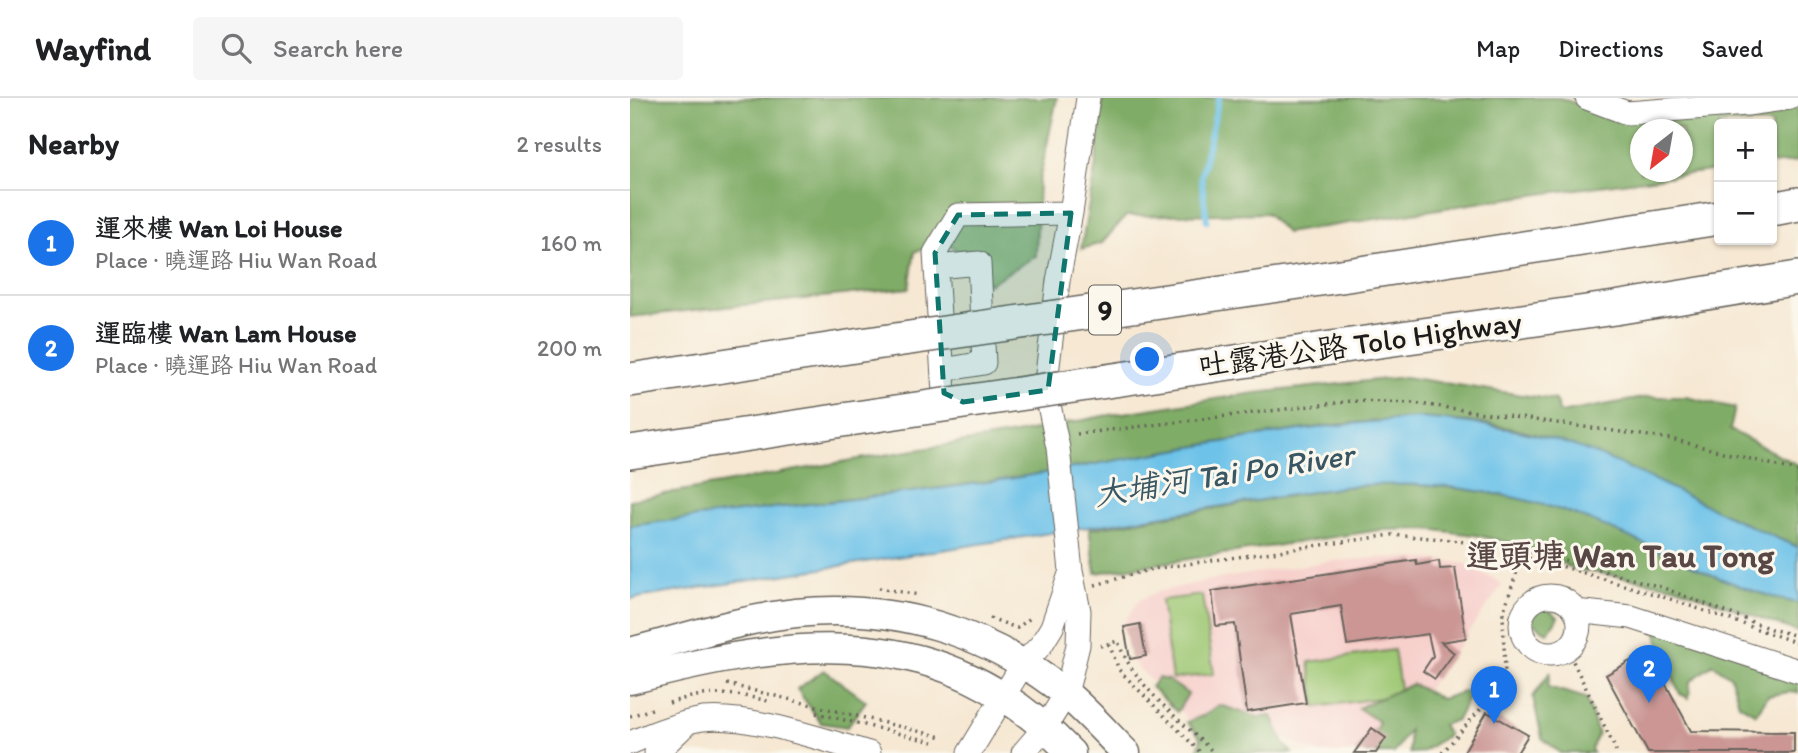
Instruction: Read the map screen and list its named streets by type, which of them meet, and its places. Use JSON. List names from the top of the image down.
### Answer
{
  "streets": {
    "highway": ["9", "吐露港公路 Tolo Highway"]
  },
  "districts": ["運頭塘 Wan Tau Tong"],
  "water": ["大埔河 Tai Po River"],
  "north": "bottom left",
  "page": {
    "header": "Wayfind",
    "search": "Search here",
    "nav": ["Map", "Directions", "Saved"],
    "heading": ["Nearby", "2 results"],
    "map_buttons": ["+", "−"],
    "list": [
      {
        "mark": "1",
        "name": "運來樓 Wan Loi House",
        "note": "Place · 曉運路 Hiu Wan Road",
        "value": "160 m"
      },
      {
        "mark": "2",
        "name": "運臨樓 Wan Lam House",
        "note": "Place · 曉運路 Hiu Wan Road",
        "value": "200 m"
      }
    ],
    "pins": ["2", "1"]
  }
}
